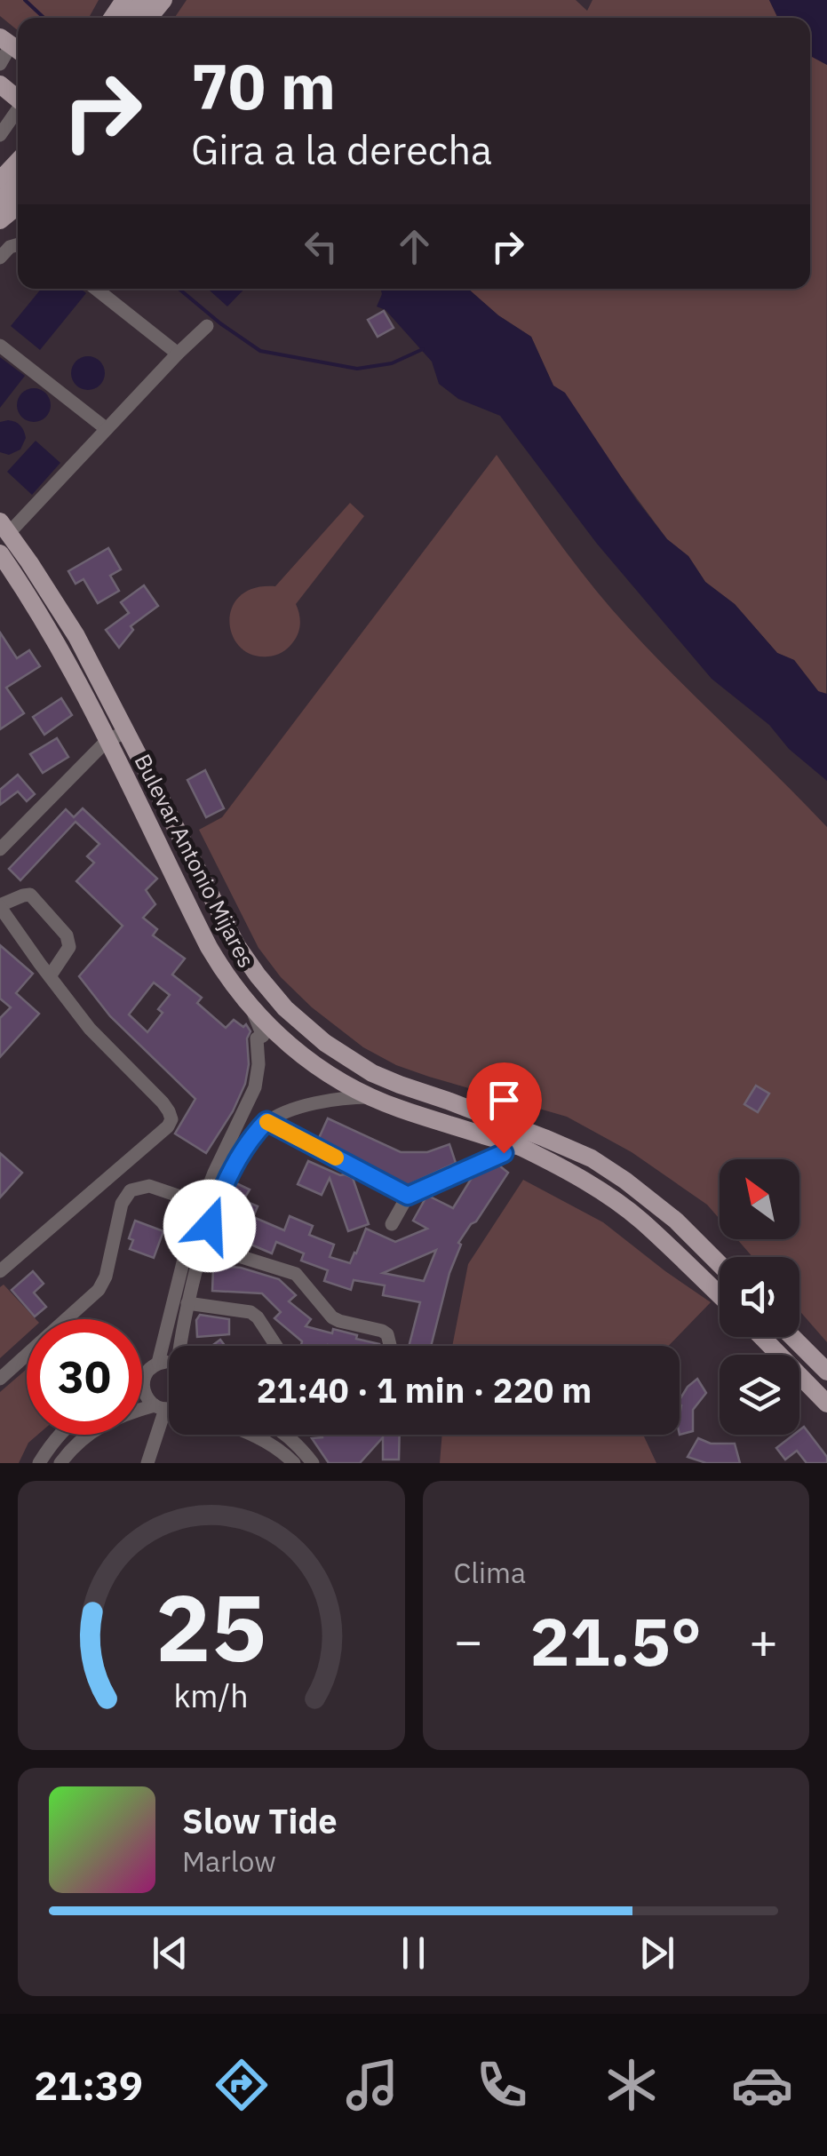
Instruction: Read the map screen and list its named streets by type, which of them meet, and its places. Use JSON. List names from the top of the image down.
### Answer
{
  "streets": {
    "main road": ["Bulevar Antonio Mijares"]
  },
  "north": "top left",
  "page": {
    "turn": ["70 m", "Gira a la derecha"],
    "limit": "30",
    "trip": "21:40 · 1 min · 220 m",
    "tile": "Clima",
    "heat": ["−", "21.5°", "+"],
    "song": ["Slow Tide", "Marlow"],
    "tabs": "21:39",
    "gauge": ["25", "km/h"]
  }
}
